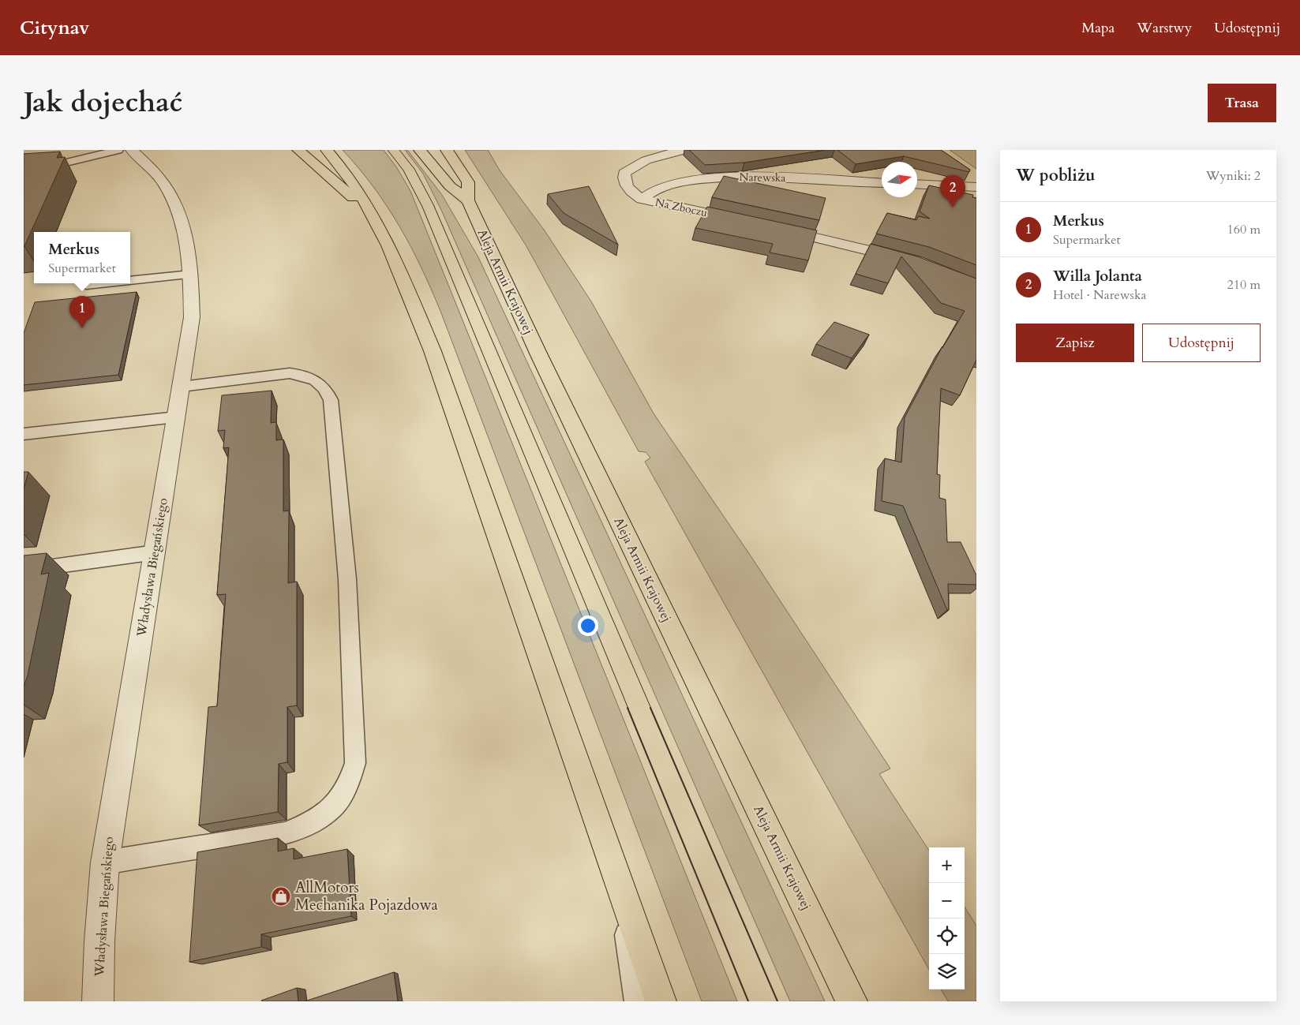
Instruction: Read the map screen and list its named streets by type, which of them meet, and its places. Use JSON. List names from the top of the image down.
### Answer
{
  "streets": {
    "main road": ["Aleja Armii Krajowej"],
    "street": ["Narewska", "Na Zboczu", "Władysława Biegańskiego"]
  },
  "crossings": [
    ["Narewska", "Na Zboczu"]
  ],
  "places": {
    "shop": ["AllMotors Mechanika Pojazdowa"]
  },
  "north": "right",
  "page": {
    "header": "Citynav",
    "nav": ["Mapa", "Warstwy", "Udostępnij"],
    "title": "Jak dojechać",
    "buttons": [
      "Trasa",
      ["Zapisz", "Udostępnij"]
    ],
    "heading": ["W pobliżu", "Wyniki: 2"],
    "pins": ["2", "1"],
    "list": [
      {
        "mark": "1",
        "name": "Merkus",
        "note": "Supermarket",
        "value": "160 m"
      },
      {
        "mark": "2",
        "name": "Willa Jolanta",
        "note": "Hotel · Narewska",
        "value": "210 m"
      }
    ],
    "popup": ["Merkus", "Supermarket"],
    "map_buttons": ["+", "−"]
  }
}
